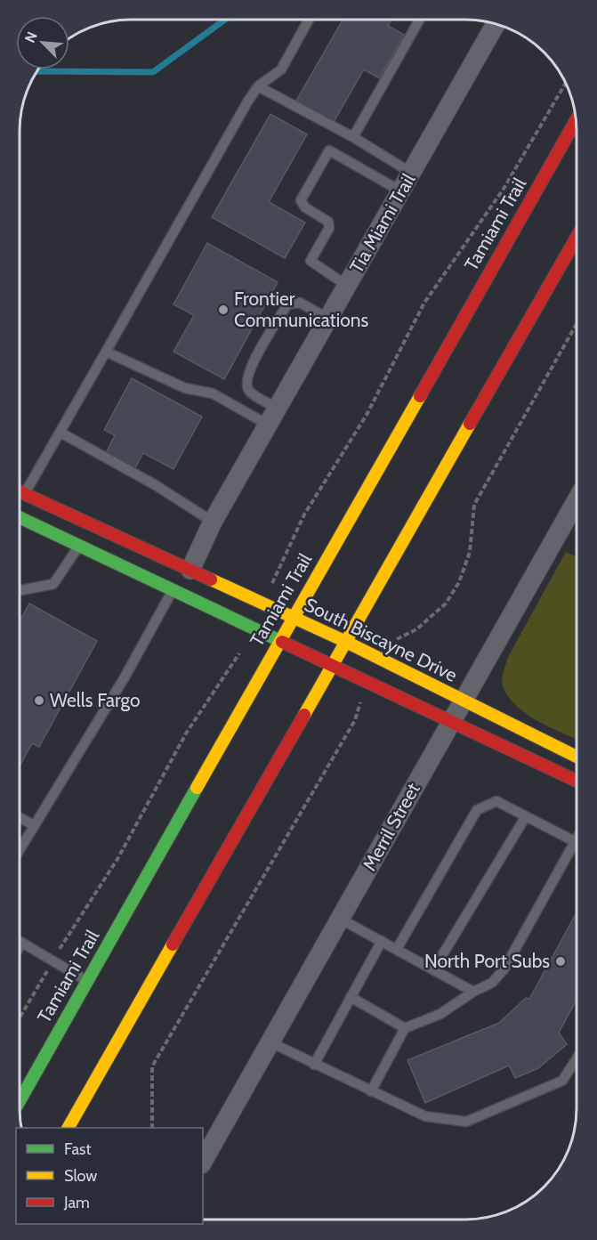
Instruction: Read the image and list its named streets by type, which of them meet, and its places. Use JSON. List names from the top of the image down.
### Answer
{
  "streets": {
    "main road": ["Tamiami Trail", "South Biscayne Drive"],
    "street": ["Tia Miami Trail", "Merril Street"]
  },
  "crossings": [
    ["Tia Miami Trail", "South Biscayne Drive"],
    ["Tamiami Trail", "South Biscayne Drive"],
    ["South Biscayne Drive", "Merril Street"]
  ],
  "places": ["Frontier Communications", "Wells Fargo", "North Port Subs"],
  "legend": ["Fast", "Slow", "Jam"],
  "north": "top left"
}
